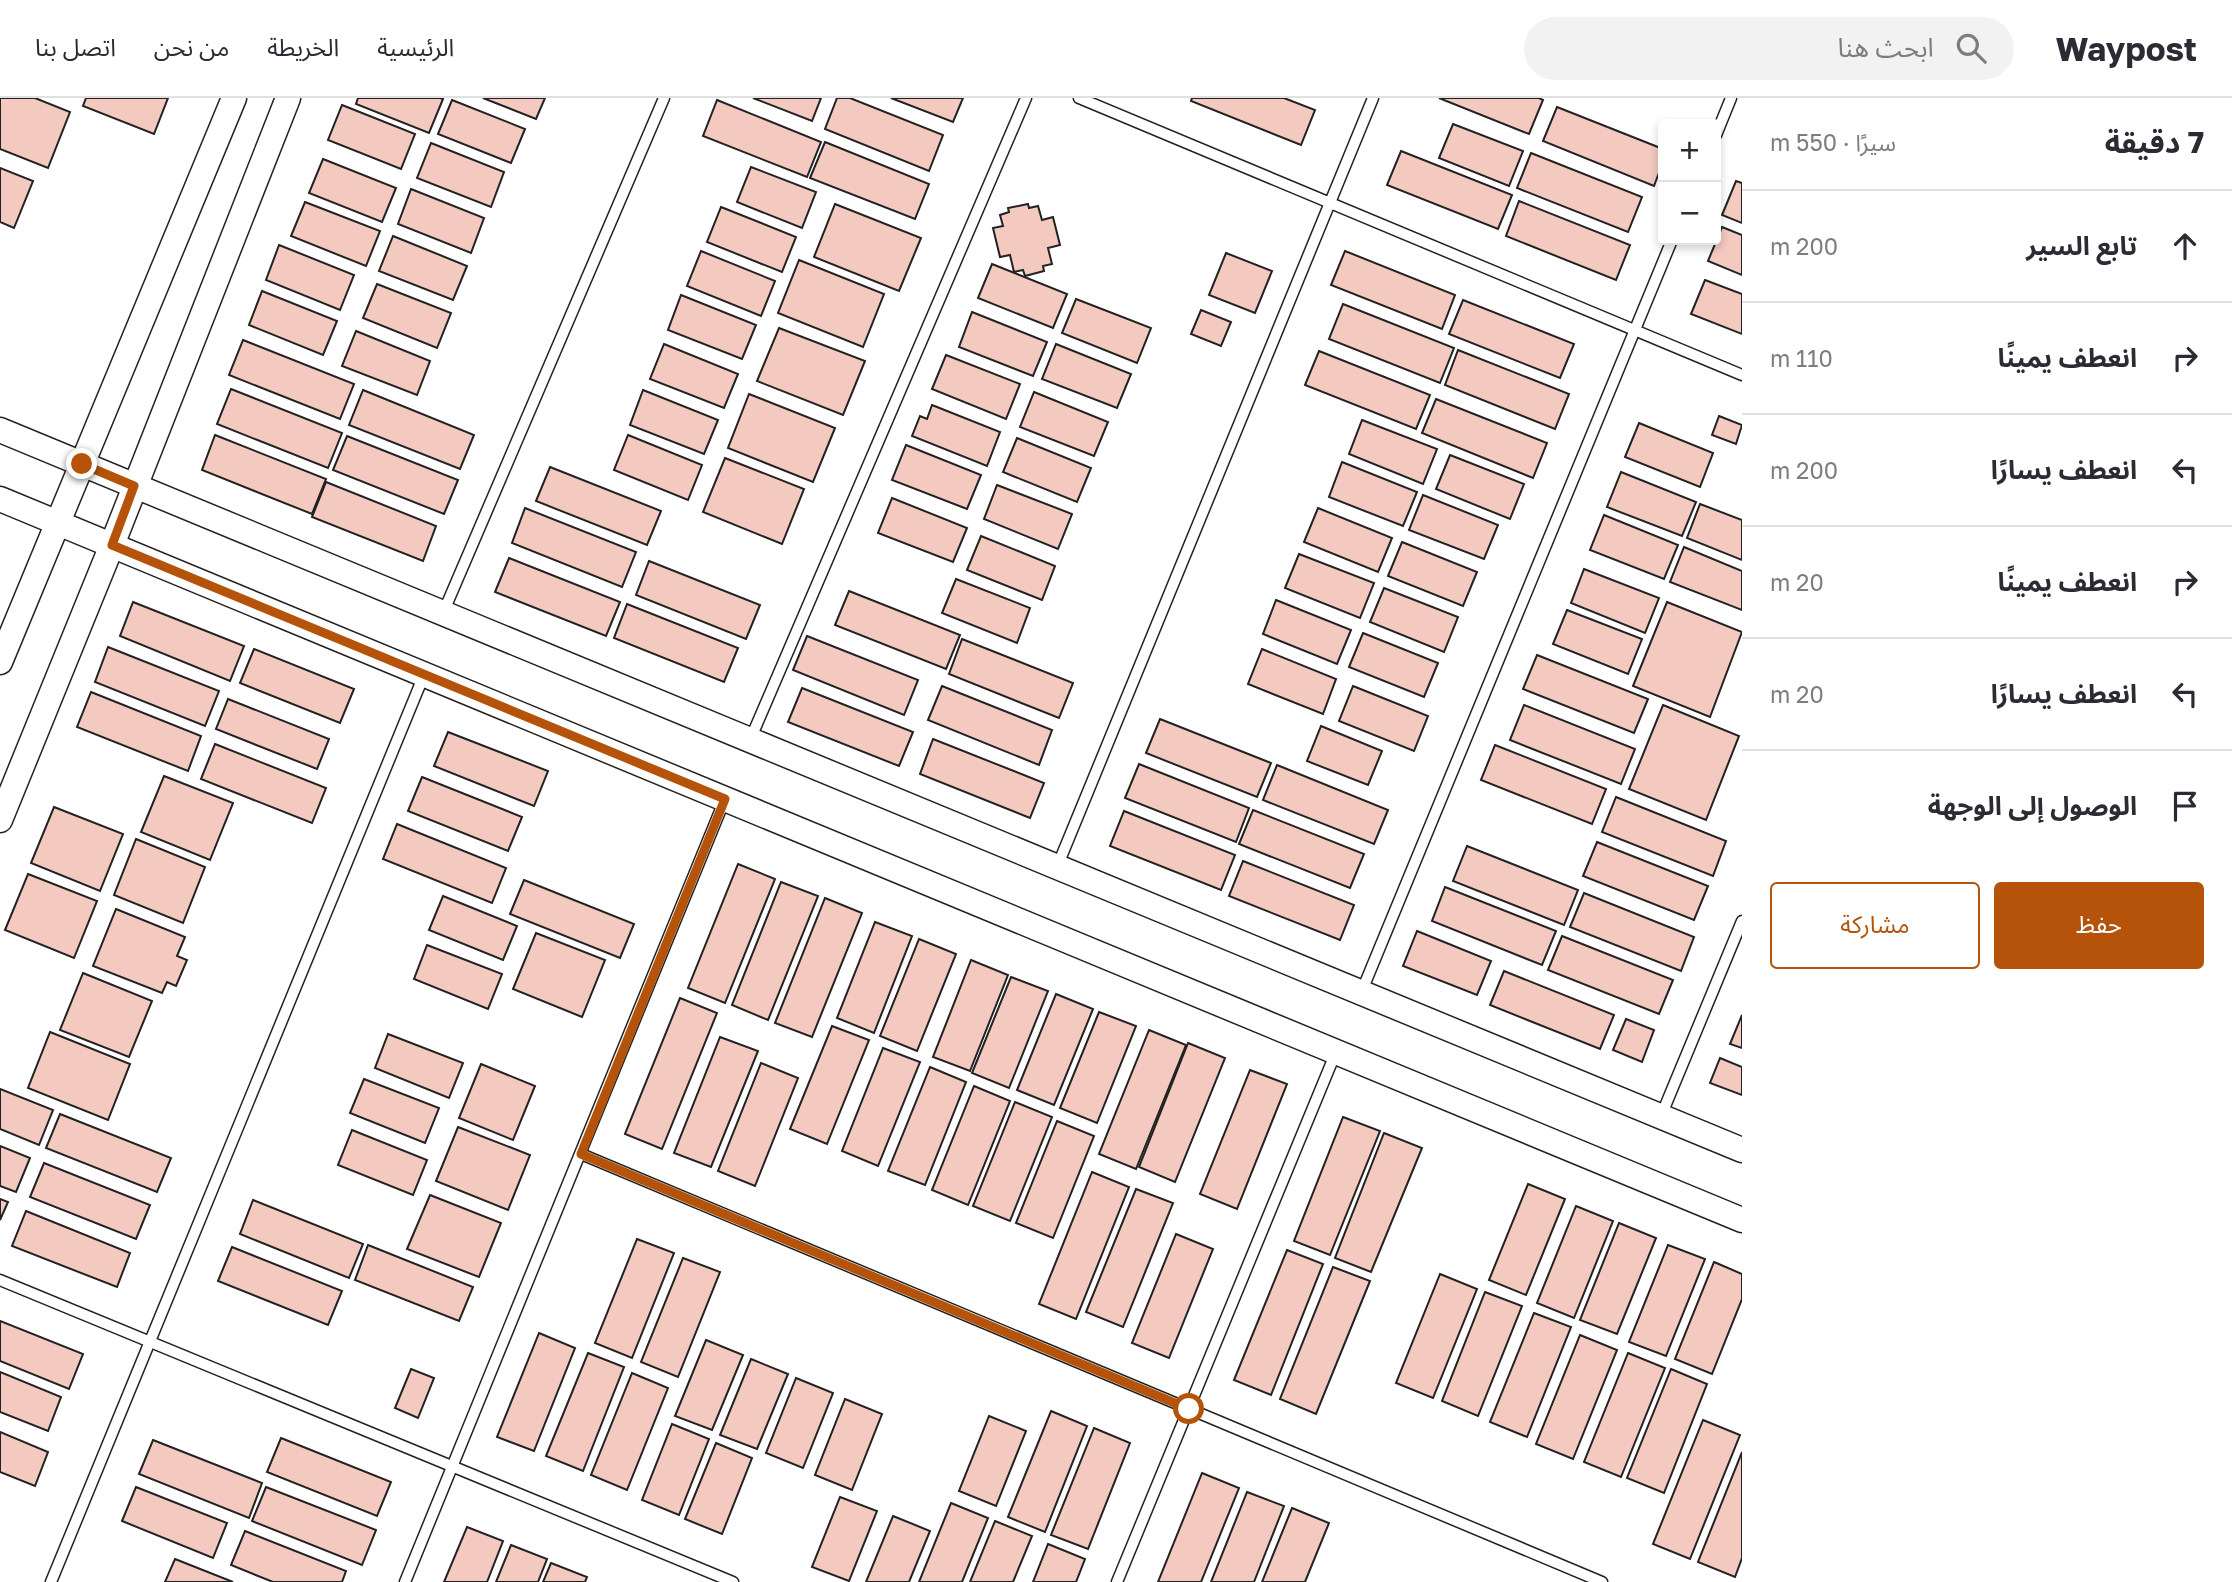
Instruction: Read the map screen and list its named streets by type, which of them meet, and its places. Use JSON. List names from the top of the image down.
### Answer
{
  "page": {
    "header": "Waypost",
    "search": "ابحث هنا",
    "nav": [
      "الرئيسية",
      "الخريطة",
      "من نحن",
      "اتصل بنا"
    ],
    "heading": ["7 دقيقة", "سيرًا · 550 m"],
    "map_buttons": ["+", "−"],
    "list": [
      ["تابع السير", "200 m"],
      ["انعطف يمينًا", "110 m"],
      ["انعطف يسارًا", "200 m"],
      ["انعطف يمينًا", "20 m"],
      ["انعطف يسارًا", "20 m"],
      "الوصول إلى الوجهة"
    ],
    "buttons": ["حفظ", "مشاركة"]
  }
}
